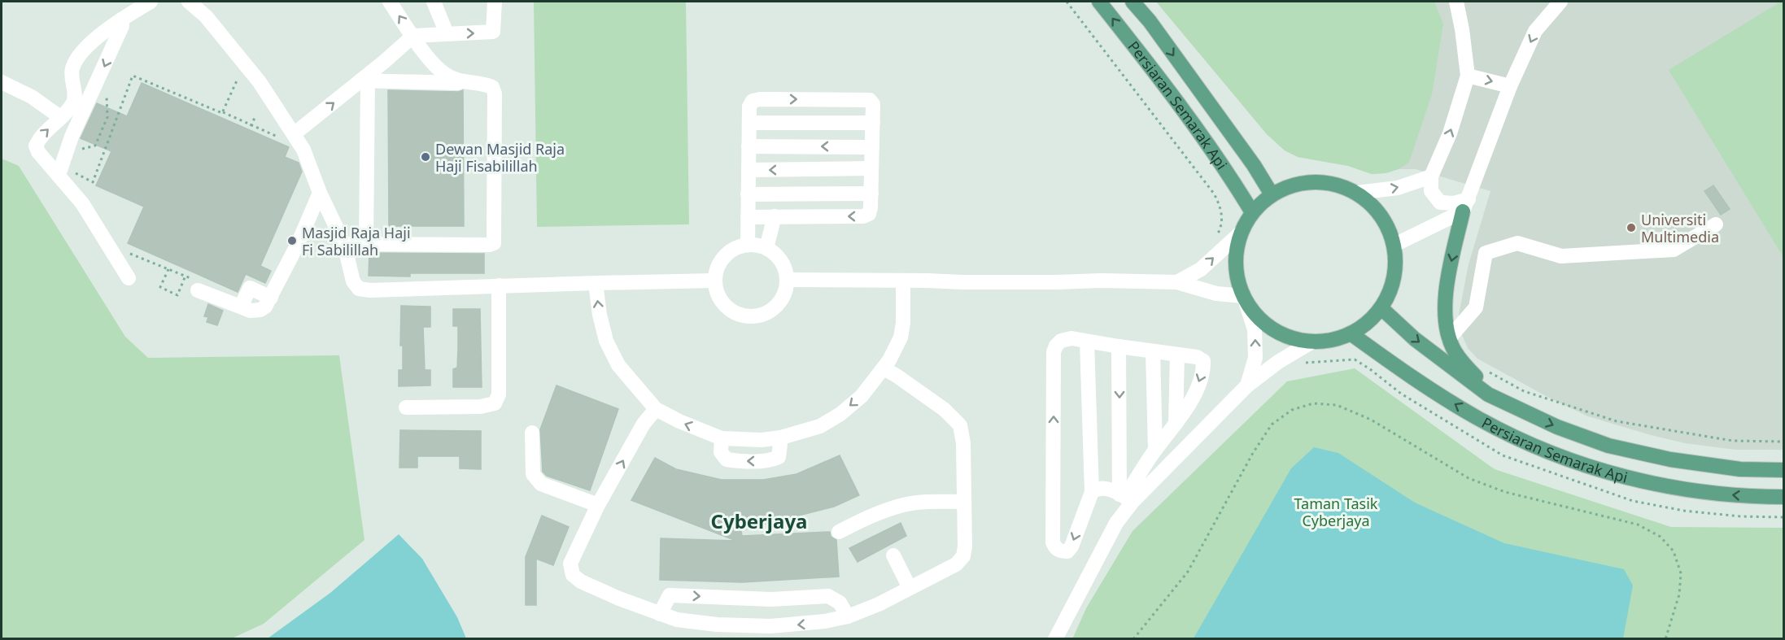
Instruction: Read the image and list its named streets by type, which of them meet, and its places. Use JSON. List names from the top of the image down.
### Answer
{
  "streets": {
    "main road": ["Persiaran Semarak Api"]
  },
  "districts": ["Cyberjaya"],
  "parks": ["Taman Tasik Cyberjaya"],
  "places": ["Dewan Masjid Raja Haji Fisabilillah", "Universiti Multimedia", "Masjid Raja Haji Fi Sabilillah"]
}
